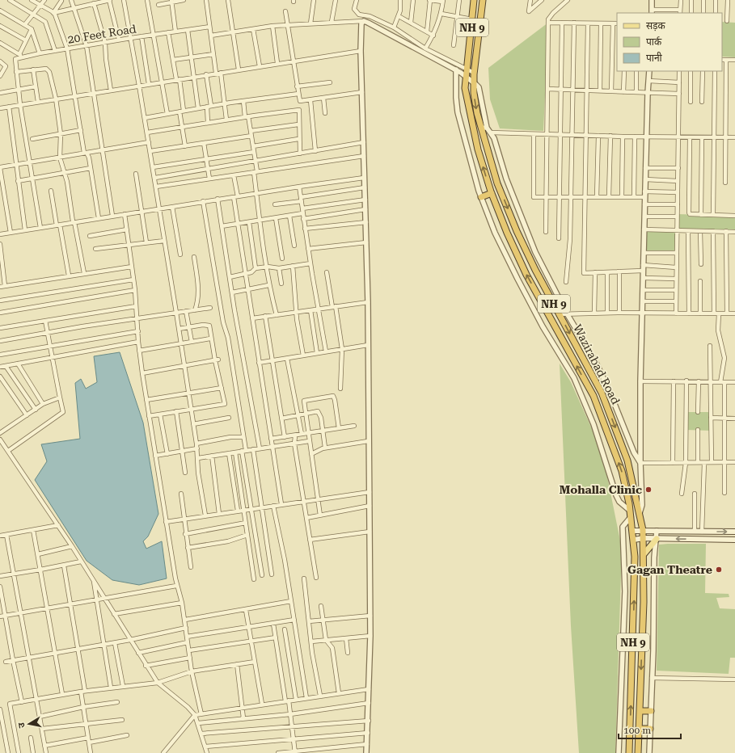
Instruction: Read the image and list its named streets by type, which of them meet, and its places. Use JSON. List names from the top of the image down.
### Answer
{
  "streets": {
    "highway": ["NH 9", "Wazirabad Road"],
    "street": ["20 Feet Road"]
  },
  "places": ["Mohalla Clinic", "Gagan Theatre"],
  "legend": ["सड़क", "पार्क", "पानी"],
  "scale_bar": "100 m",
  "north": "left"
}
